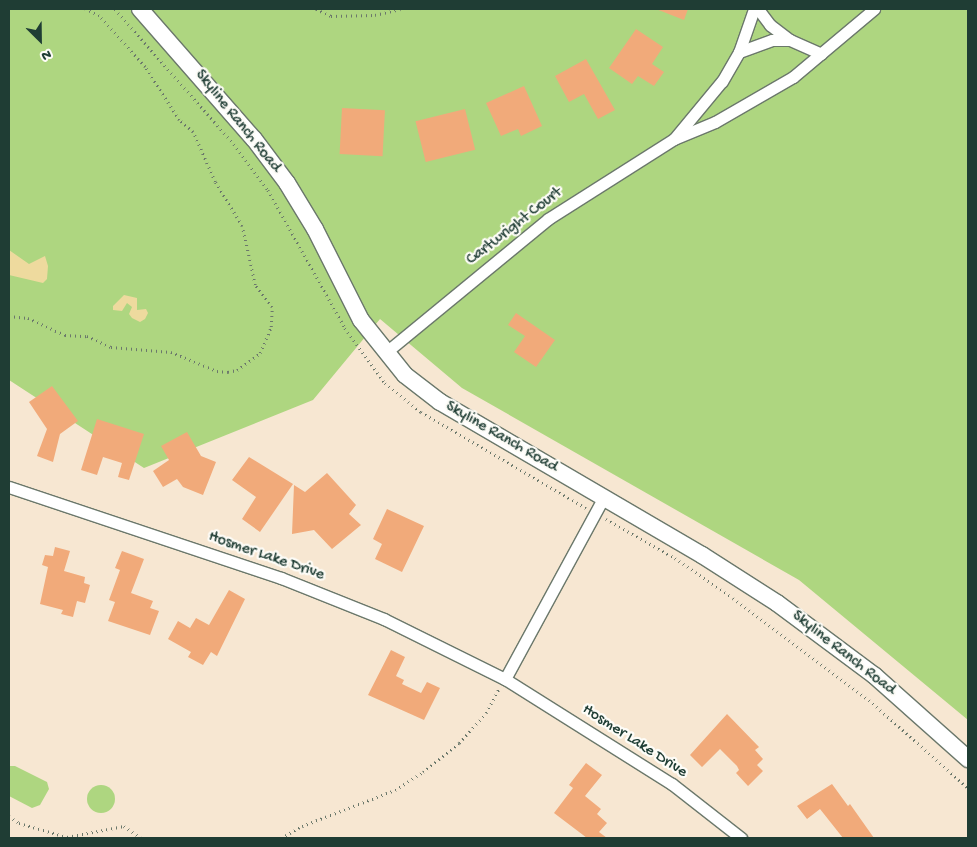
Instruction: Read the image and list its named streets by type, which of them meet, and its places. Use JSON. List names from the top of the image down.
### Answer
{
  "streets": {
    "street": ["Skyline Ranch Road", "Cartwright Court", "Hosmer Lake Drive"]
  },
  "crossings": [
    ["Skyline Ranch Road", "Cartwright Court"]
  ],
  "north": "bottom right"
}
